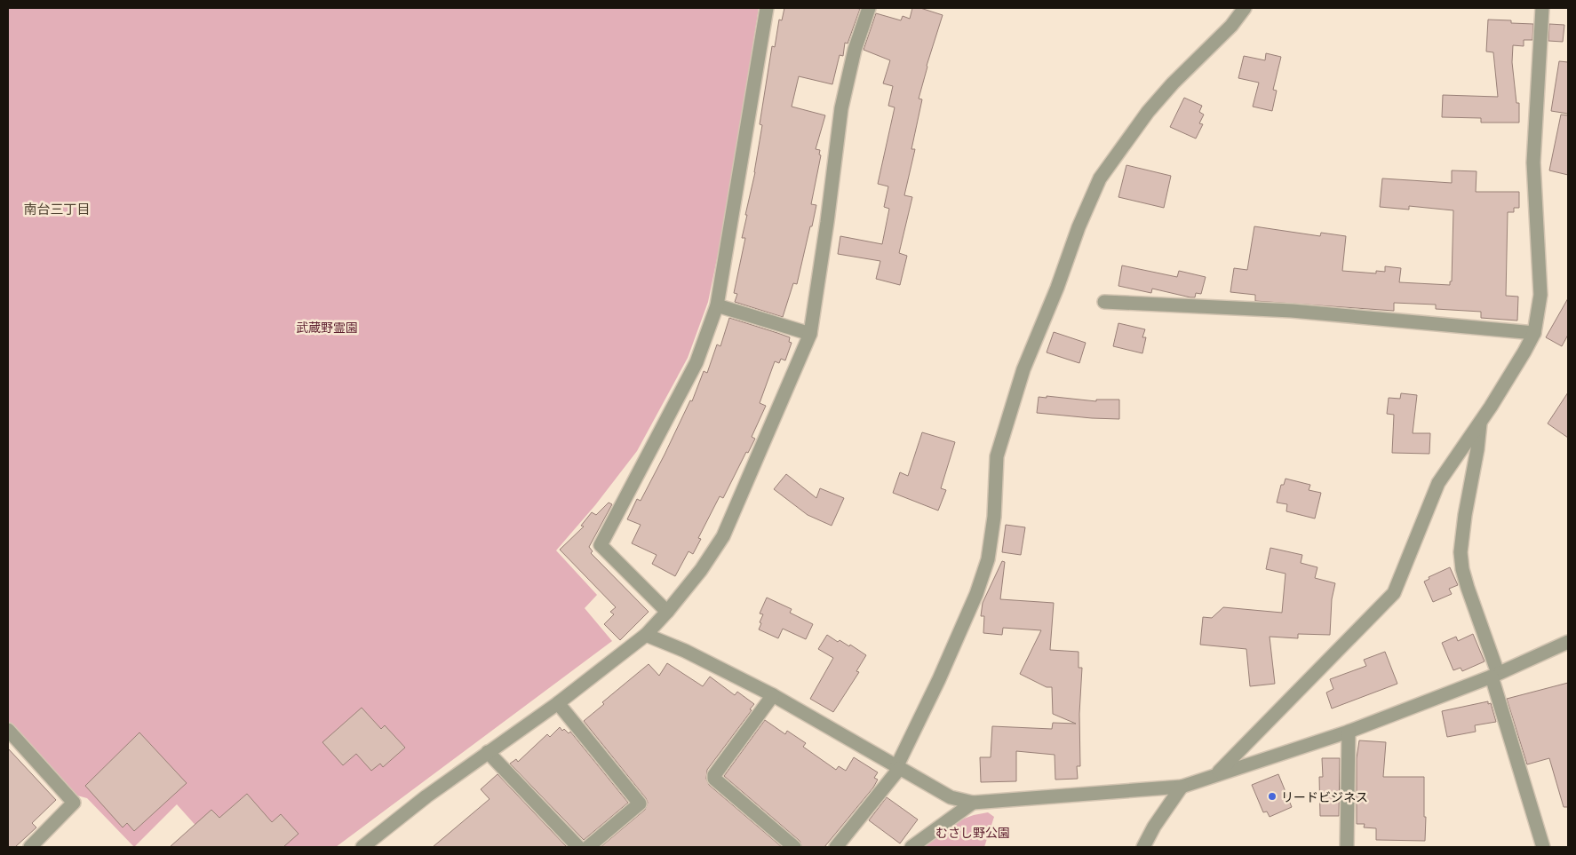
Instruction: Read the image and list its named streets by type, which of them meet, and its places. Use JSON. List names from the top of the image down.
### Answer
{
  "districts": ["南台三丁目"],
  "parks": ["武蔵野霊園", "むさし野公園"],
  "places": ["リードビジネス"]
}
